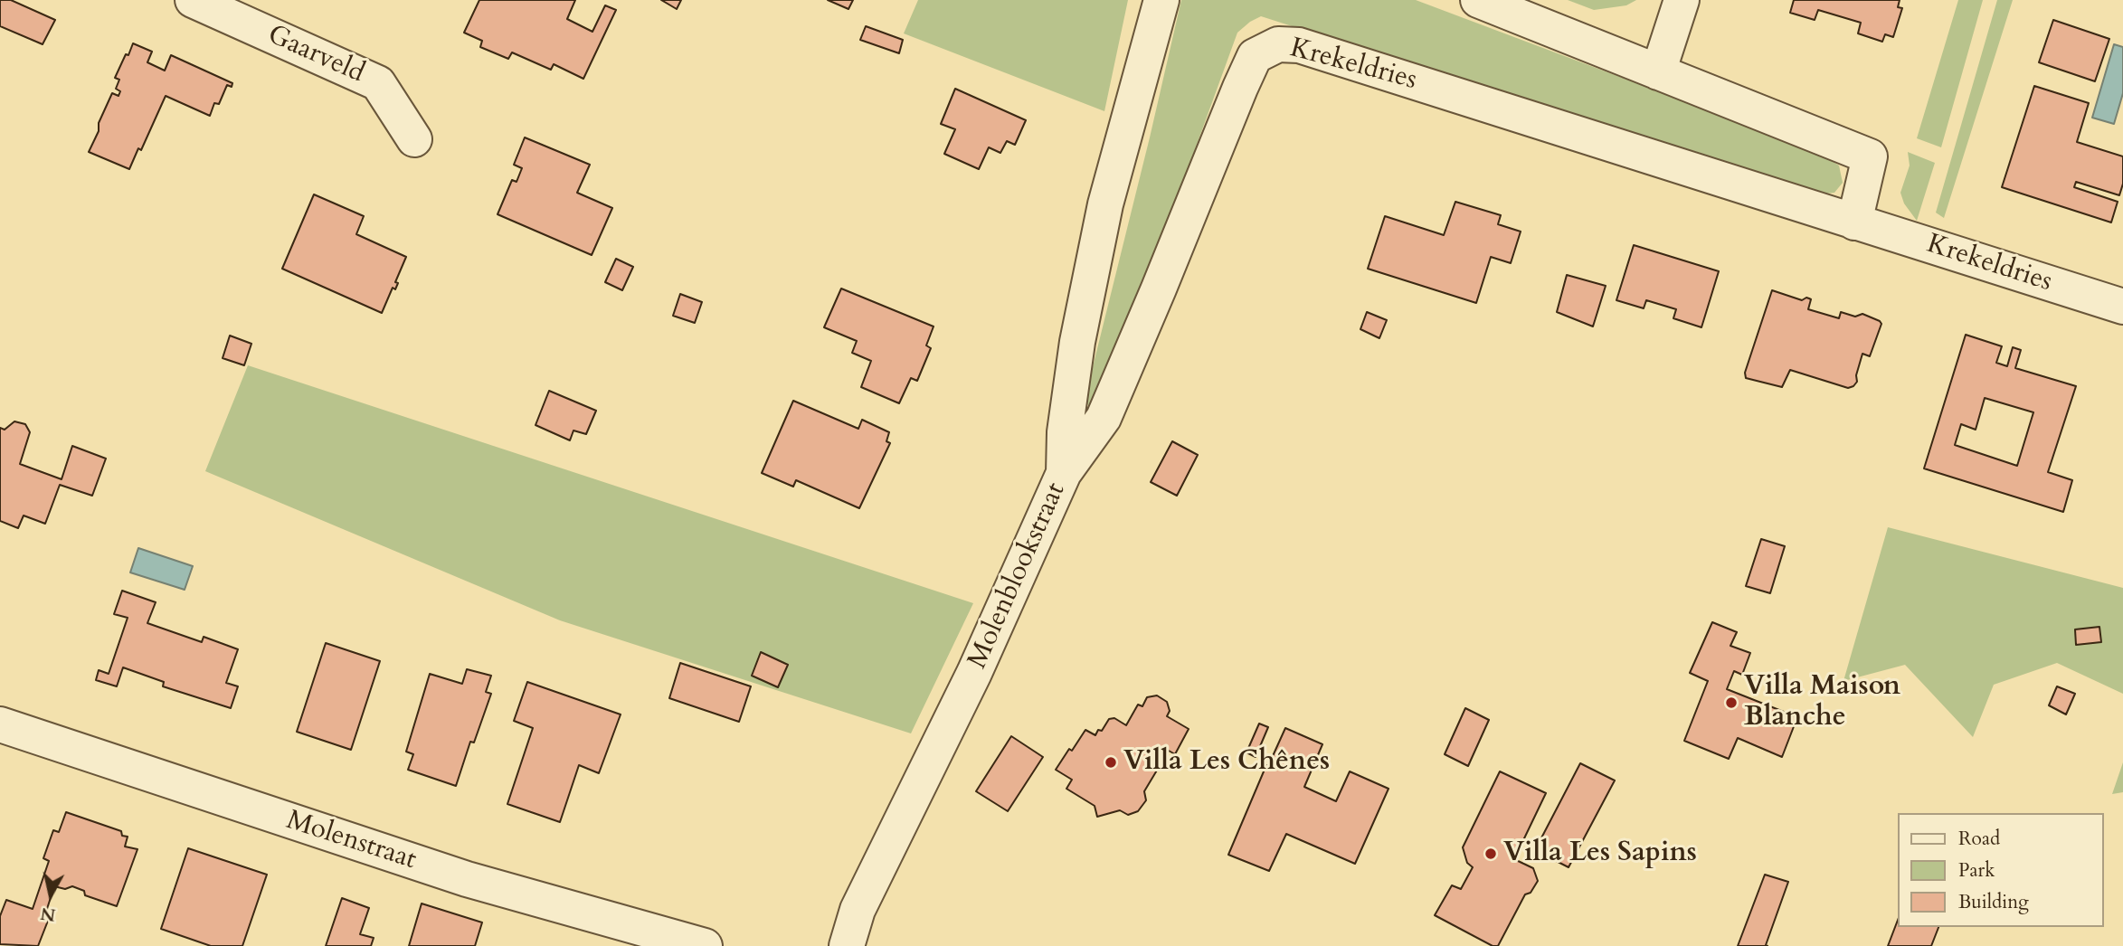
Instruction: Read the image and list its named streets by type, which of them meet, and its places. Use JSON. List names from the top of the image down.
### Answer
{
  "streets": {
    "street": [
      "Gaarveld",
      "Krekeldries",
      "Molenblookstraat",
      "Molenstraat"
    ]
  },
  "crossings": [
    ["Krekeldries", "Molenblookstraat"]
  ],
  "places": ["Villa Maison Blanche", "Villa Les Chênes", "Villa Les Sapins"],
  "legend": ["Road", "Park", "Building"],
  "north": "bottom"
}
